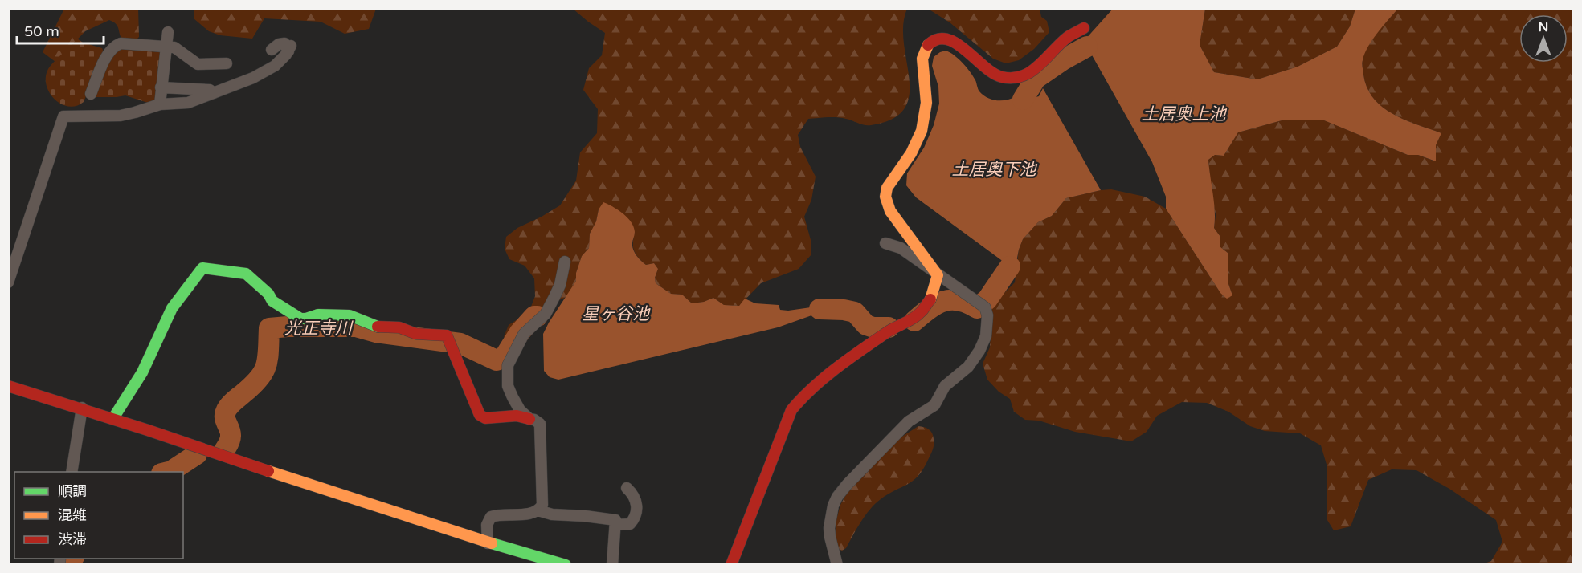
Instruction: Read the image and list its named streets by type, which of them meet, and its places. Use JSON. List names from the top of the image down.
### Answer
{
  "water": [
    "土居奥上池",
    "土居奥下池",
    "星ヶ谷池",
    "光正寺川"
  ],
  "legend": ["順調", "混雑", "渋滞"],
  "scale_bar": "50 m",
  "north": "top"
}
